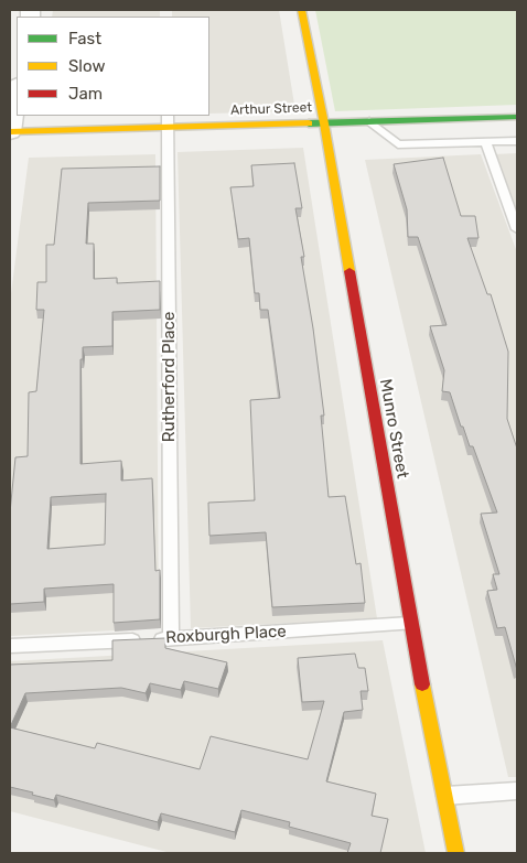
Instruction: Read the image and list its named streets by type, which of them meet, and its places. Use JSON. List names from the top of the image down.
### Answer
{
  "streets": {
    "street": ["Arthur Street", "Munro Street"],
    "lane": ["Rutherford Place", "Roxburgh Place"]
  },
  "crossings": [
    ["Arthur Street", "Rutherford Place"],
    ["Arthur Street", "Munro Street"],
    ["Rutherford Place", "Roxburgh Place"],
    ["Munro Street", "Roxburgh Place"]
  ],
  "legend": ["Fast", "Slow", "Jam"]
}
